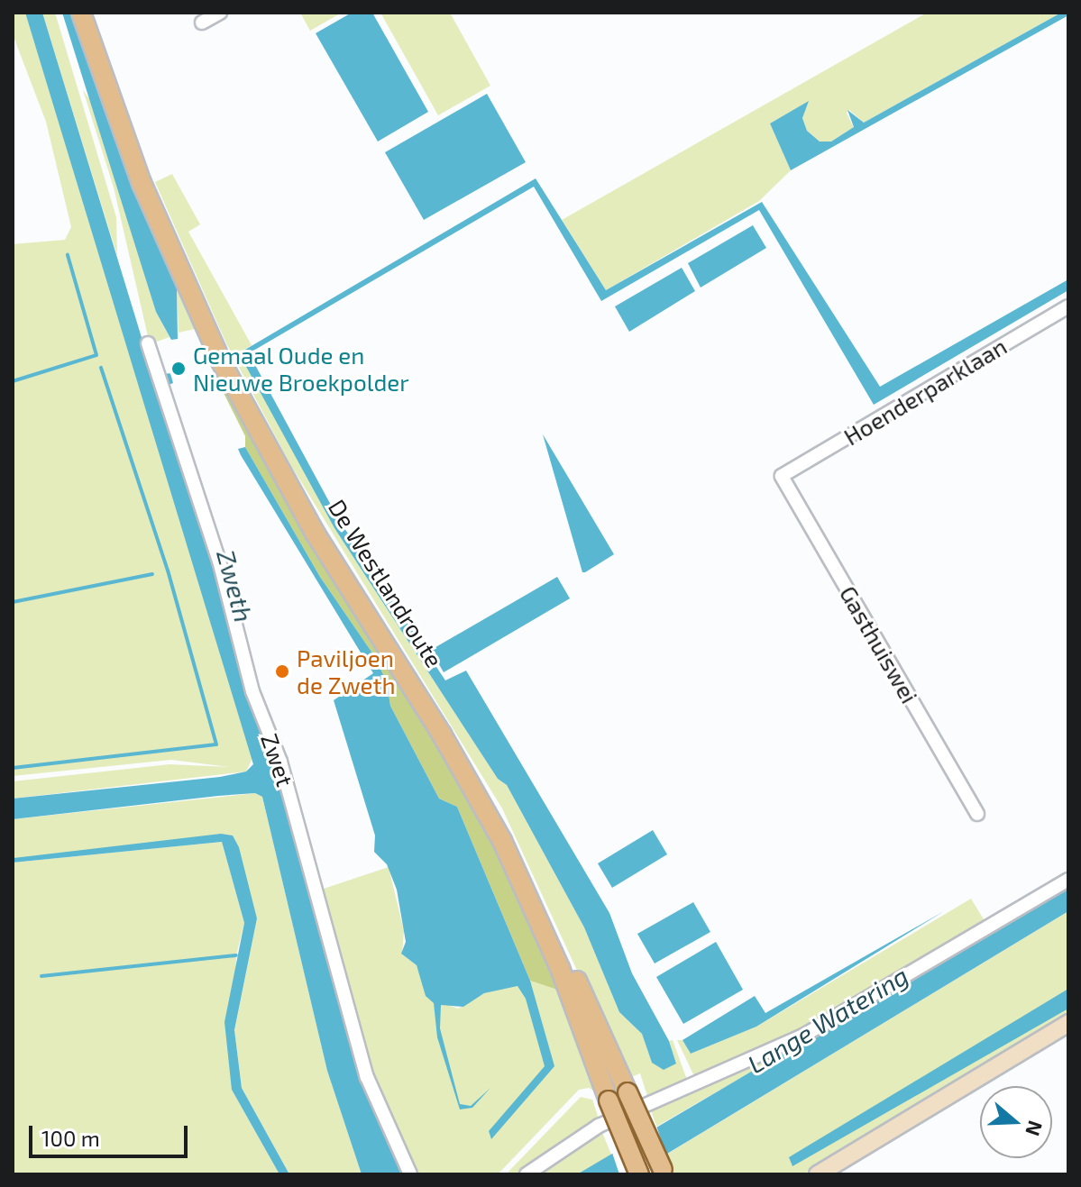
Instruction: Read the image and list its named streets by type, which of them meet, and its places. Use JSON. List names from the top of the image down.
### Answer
{
  "streets": {
    "main road": ["De Westlandroute"],
    "street": ["Hoenderparklaan", "Gasthuiswei", "Zwet"]
  },
  "crossings": [
    ["Hoenderparklaan", "Gasthuiswei"]
  ],
  "water": ["Zweth", "Lange Watering"],
  "places": ["Gemaal Oude en Nieuwe Broekpolder", "Paviljoen de Zweth"],
  "scale_bar": "100 m",
  "north": "right"
}
